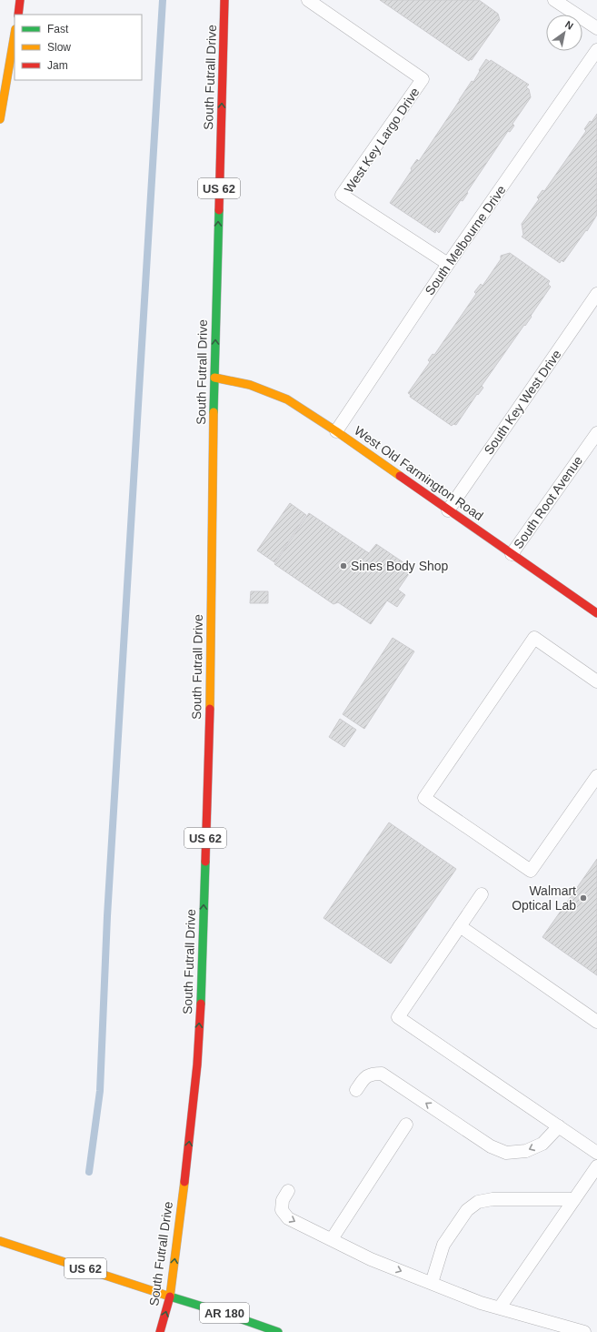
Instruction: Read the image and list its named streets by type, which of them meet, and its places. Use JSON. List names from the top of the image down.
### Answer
{
  "streets": {
    "main road": [
      "South Futrall Drive",
      "US 62",
      "West Old Farmington Road",
      "AR 180"
    ],
    "lane": [
      "West Key Largo Drive",
      "South Melbourne Drive",
      "South Key West Drive",
      "South Root Avenue"
    ]
  },
  "crossings": [
    ["South Futrall Drive", "US 62"],
    ["South Futrall Drive", "West Old Farmington Road"],
    ["South Futrall Drive", "AR 180"],
    ["West Key Largo Drive", "South Melbourne Drive"],
    ["US 62", "AR 180"],
    ["South Melbourne Drive", "West Old Farmington Road"],
    ["South Key West Drive", "West Old Farmington Road"],
    ["West Old Farmington Road", "South Root Avenue"]
  ],
  "one_way": ["South Futrall Drive"],
  "places": ["Sines Body Shop", "Walmart Optical Lab"],
  "legend": ["Fast", "Slow", "Jam"],
  "north": "top right"
}
